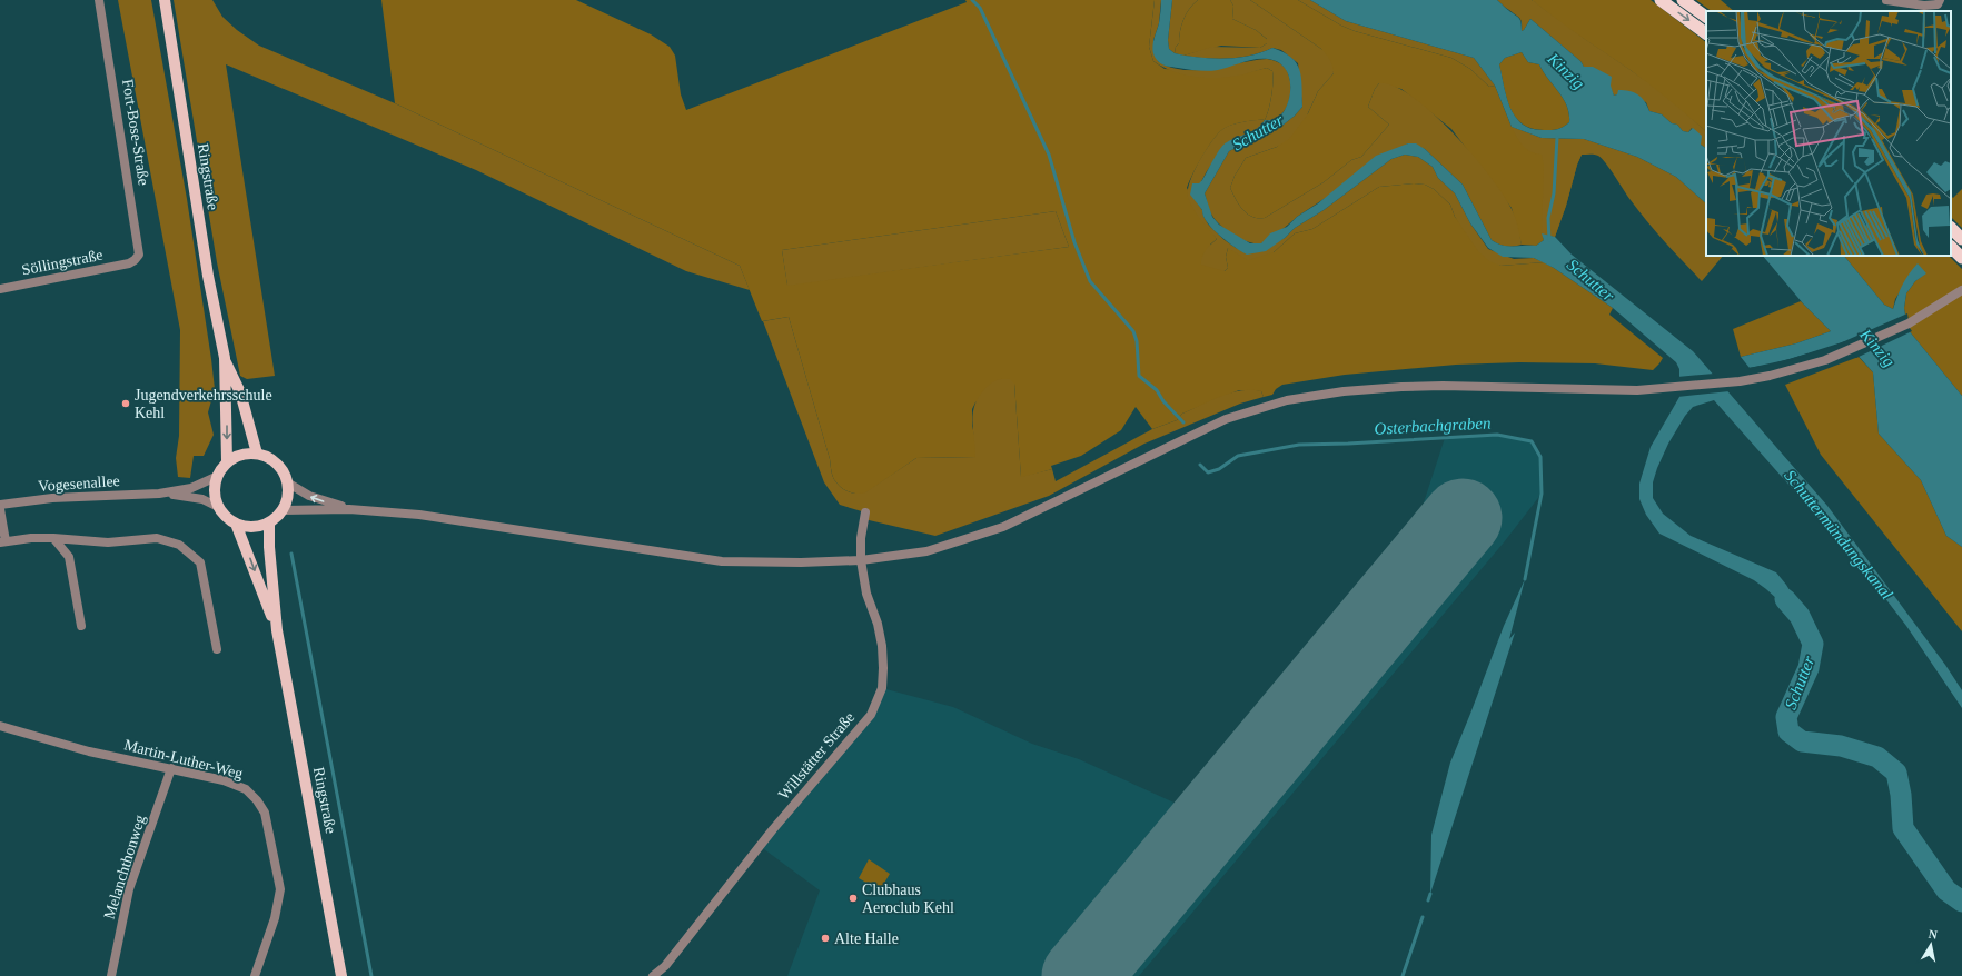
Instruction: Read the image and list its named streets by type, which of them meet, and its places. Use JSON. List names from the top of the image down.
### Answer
{
  "streets": {
    "main road": ["Ringstraße"],
    "street": [
      "Fort-Bose-Straße",
      "Söllingstraße",
      "Vogesenallee",
      "Willstätter Straße",
      "Martin-Luther-Weg",
      "Melanchthonweg"
    ]
  },
  "crossings": [
    ["Fort-Bose-Straße", "Söllingstraße"],
    ["Ringstraße", "Vogesenallee"],
    ["Martin-Luther-Weg", "Melanchthonweg"]
  ],
  "water": [
    "Kinzig",
    "Schutter",
    "Osterbachgraben",
    "Schuttermündungskanal"
  ],
  "places": ["Jugendverkehrsschule Kehl", "Clubhaus Aeroclub Kehl", "Alte Halle"],
  "north": "top"
}
